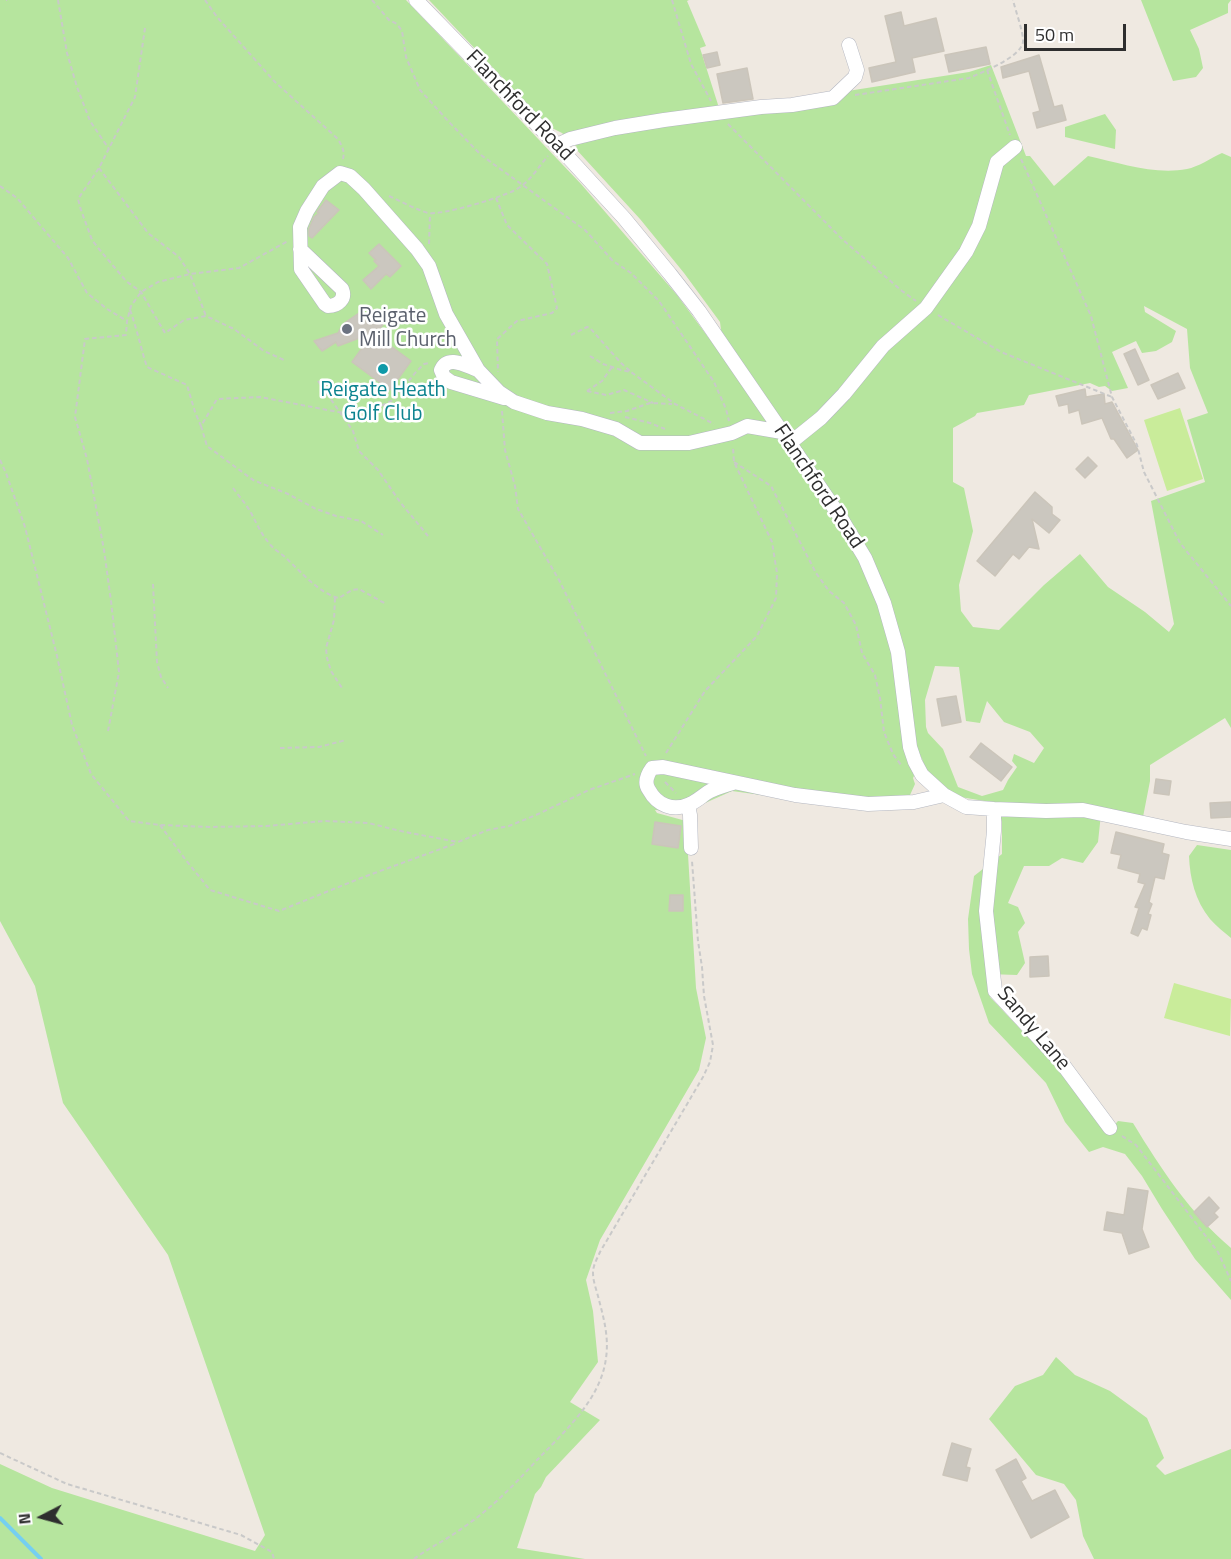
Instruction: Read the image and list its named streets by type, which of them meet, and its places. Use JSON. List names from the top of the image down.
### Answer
{
  "streets": {
    "street": ["Flanchford Road", "Sandy Lane"]
  },
  "crossings": [
    ["Flanchford Road", "Sandy Lane"]
  ],
  "places": ["Reigate Mill Church", "Reigate Heath Golf Club"],
  "scale_bar": "50 m",
  "north": "left"
}
